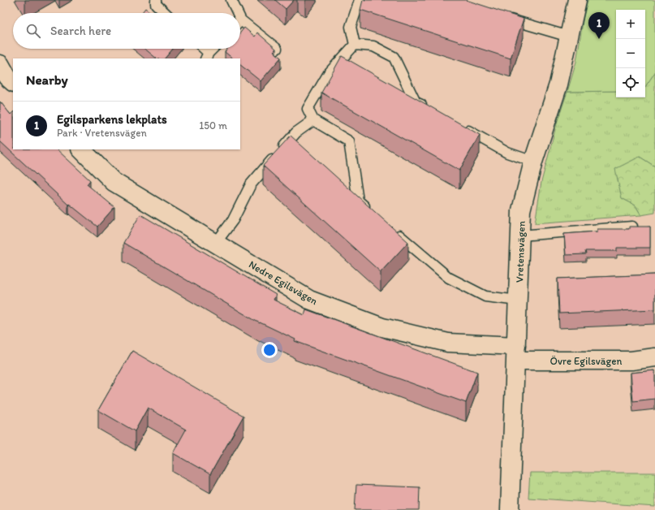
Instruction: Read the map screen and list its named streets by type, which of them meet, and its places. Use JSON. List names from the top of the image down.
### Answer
{
  "streets": {
    "street": ["Vretensvägen", "Nedre Egilsvägen", "Övre Egilsvägen"]
  },
  "crossings": [
    ["Vretensvägen", "Nedre Egilsvägen"],
    ["Vretensvägen", "Övre Egilsvägen"],
    ["Nedre Egilsvägen", "Övre Egilsvägen"]
  ],
  "page": {
    "map_buttons": ["+", "−"],
    "pins": "1",
    "search": "Search here",
    "heading": "Nearby",
    "list": [
      {
        "mark": "1",
        "name": "Egilsparkens lekplats",
        "note": "Park · Vretensvägen",
        "value": "150 m"
      }
    ]
  }
}
